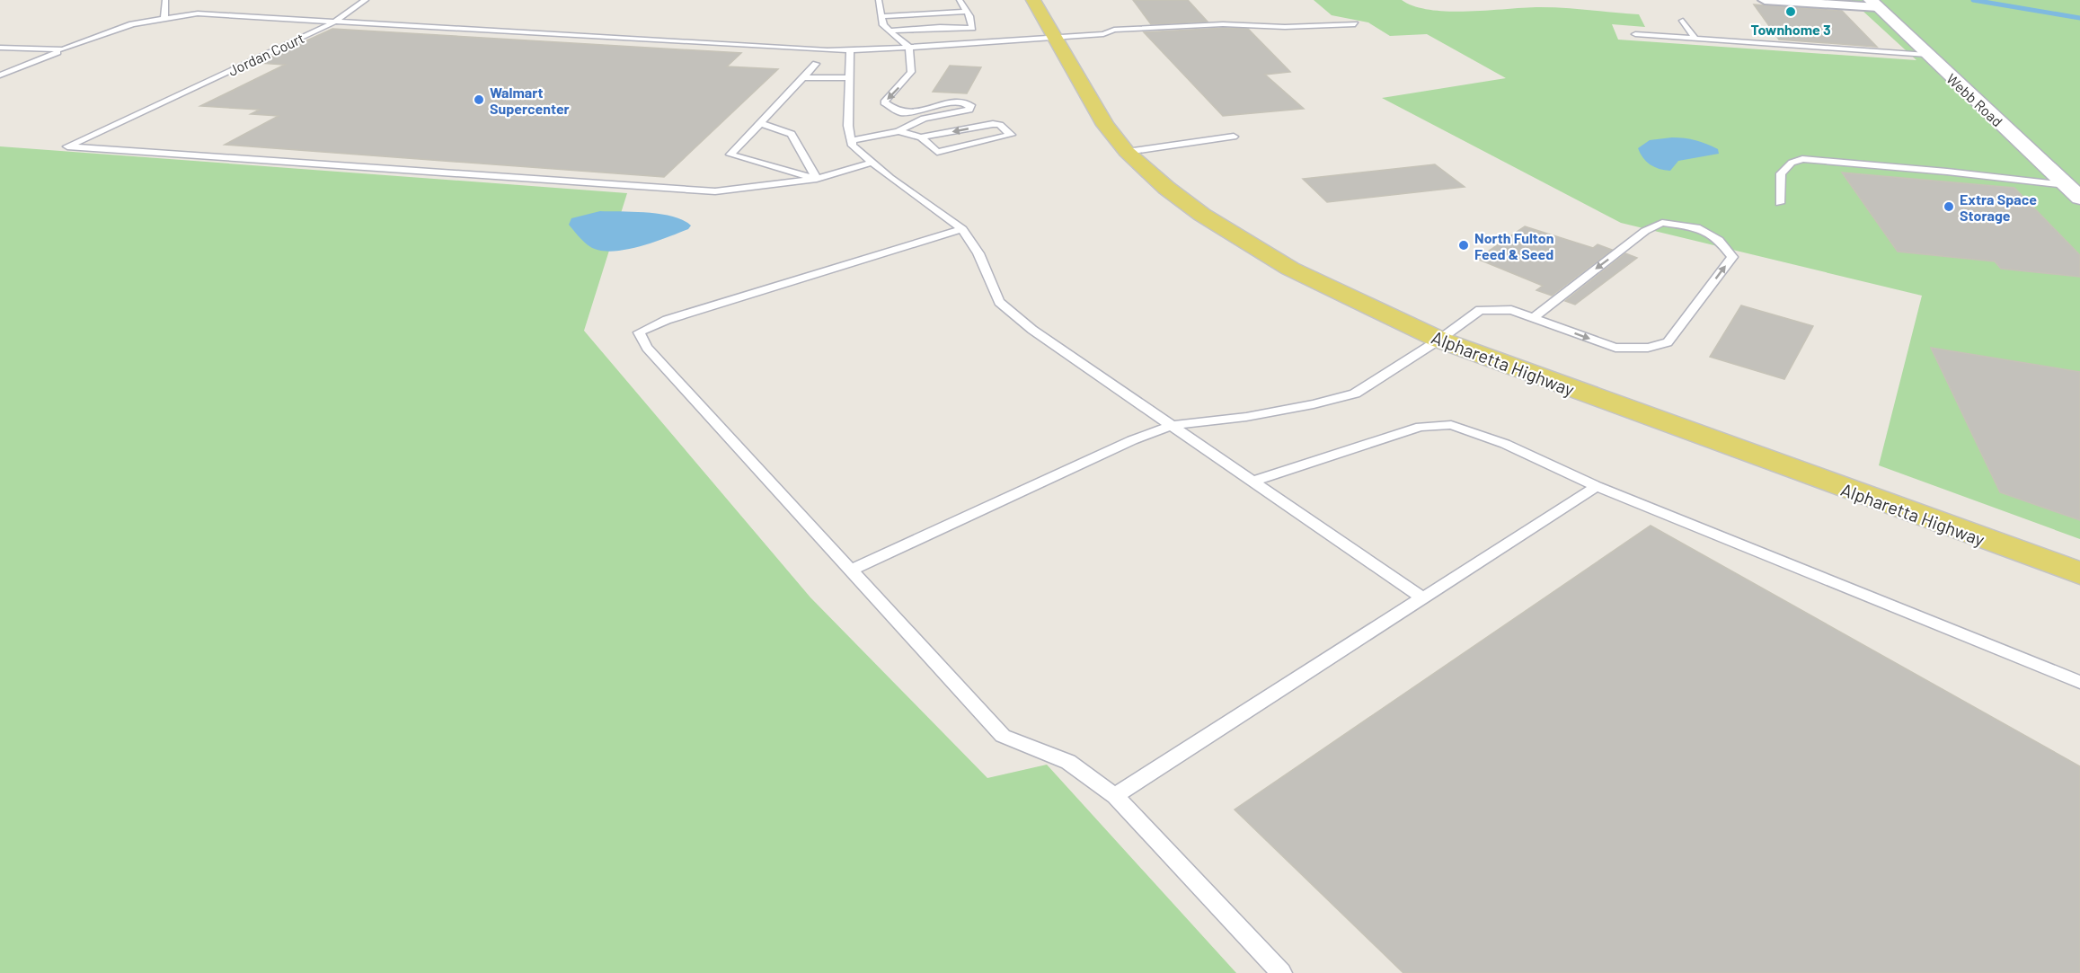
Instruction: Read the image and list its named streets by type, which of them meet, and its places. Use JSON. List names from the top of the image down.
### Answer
{
  "streets": {
    "main road": ["Alpharetta Highway"],
    "street": ["Webb Road"],
    "lane": ["Jordan Court"]
  },
  "places": [
    "Townhome 3",
    "Walmart Supercenter",
    "Extra Space Storage",
    "North Fulton Feed & Seed"
  ]
}
